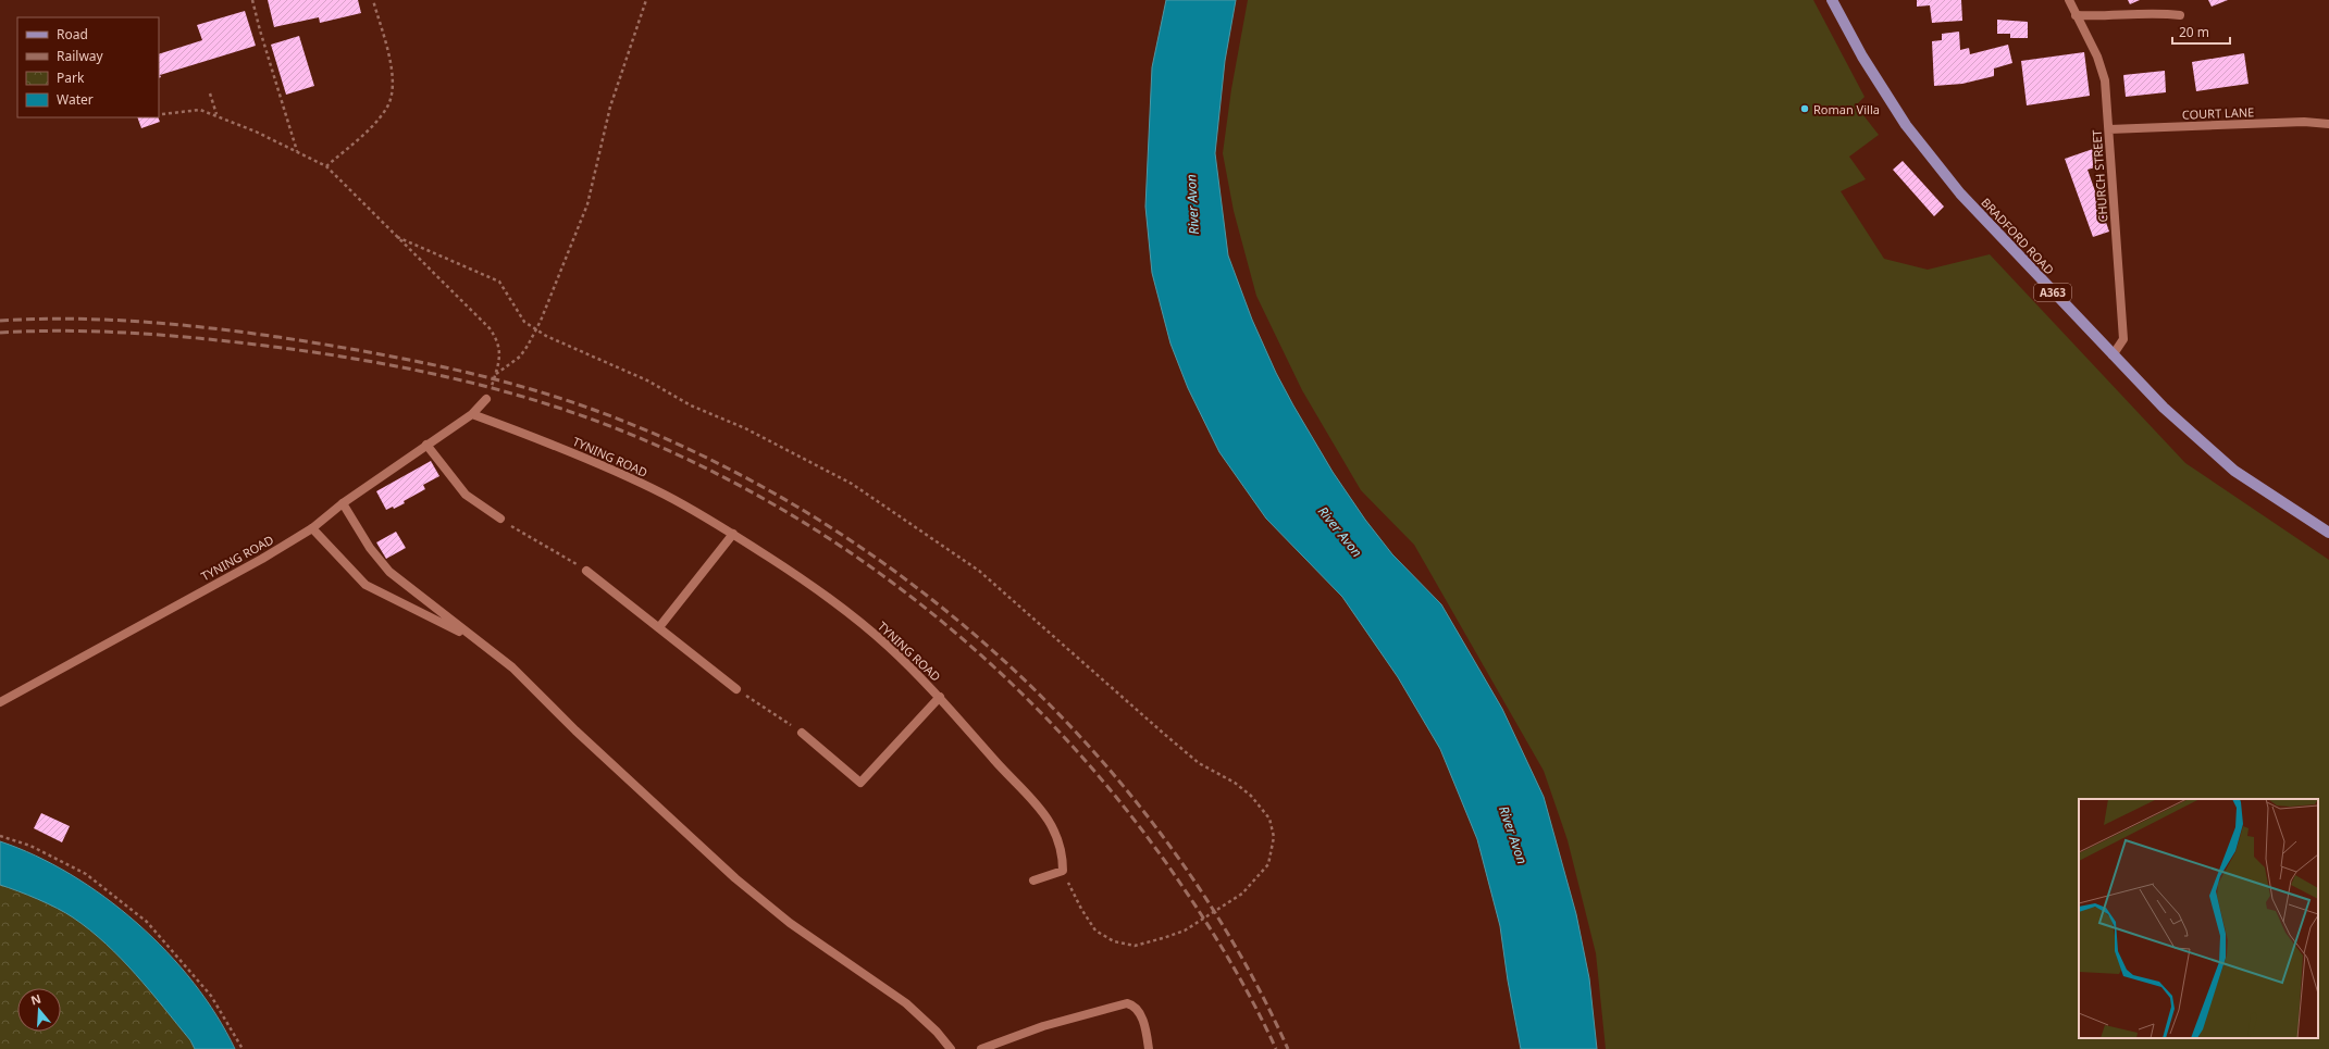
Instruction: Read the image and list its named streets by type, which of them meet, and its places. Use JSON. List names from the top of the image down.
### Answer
{
  "streets": {
    "main road": ["BRADFORD ROAD", "A363"],
    "street": ["COURT LANE", "CHURCH STREET", "TYNING ROAD"]
  },
  "crossings": [
    ["COURT LANE", "CHURCH STREET"],
    ["CHURCH STREET", "BRADFORD ROAD"]
  ],
  "water": ["River Avon"],
  "places": ["Roman Villa"],
  "legend": [
    "Road",
    "Railway",
    "Park",
    "Water"
  ],
  "scale_bar": "20 m",
  "north": "top"
}
